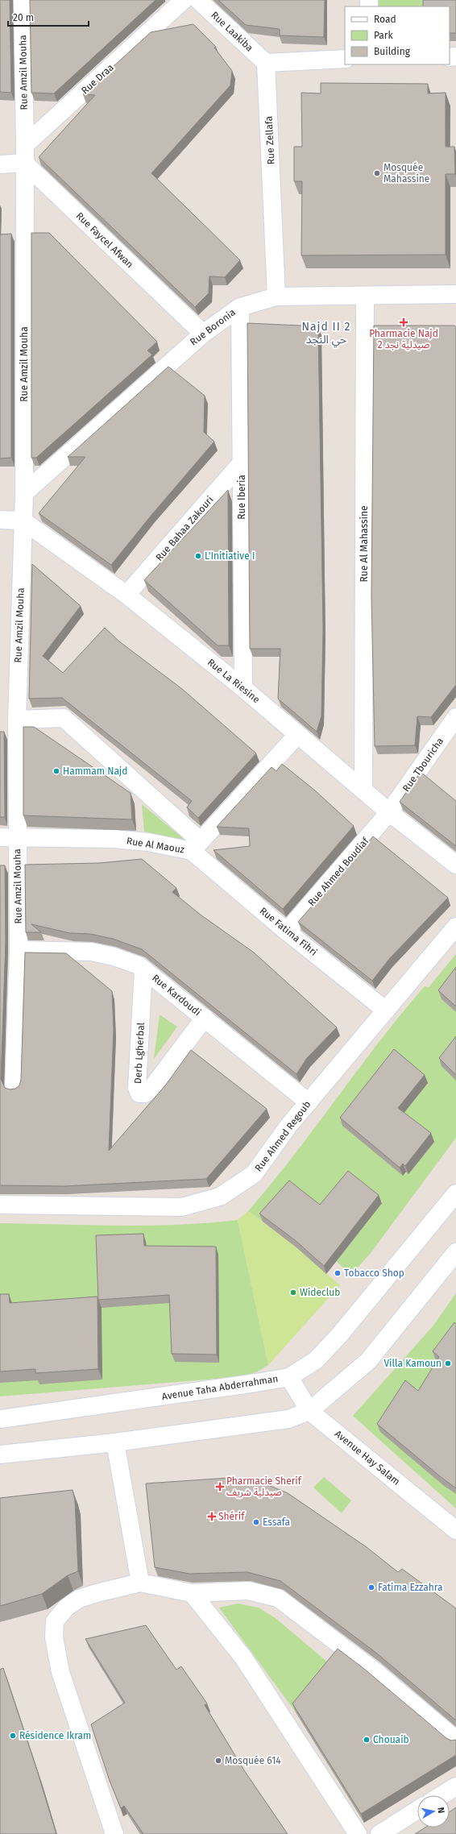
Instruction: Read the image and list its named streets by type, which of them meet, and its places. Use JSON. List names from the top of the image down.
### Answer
{
  "streets": {
    "street": [
      "Rue Laakiba",
      "Rue Amzil Mouha",
      "Rue Draa",
      "Rue Zellafa",
      "Rue Faycel Afwan",
      "Rue Boronia",
      "Rue Iberia",
      "Rue Bahaa Zakouri",
      "Rue Al Mahassine",
      "Rue La Riesine",
      "Rue Tbouricha",
      "Rue Al Maouz",
      "Rue Ahmed Boudiaf",
      "Rue Fatima Fihri",
      "Rue Kardoudi",
      "Derb Lgherbal",
      "Rue Ahmed Regoub",
      "Avenue Taha Abderrahman",
      "Avenue Hay Salam"
    ]
  },
  "crossings": [
    ["Rue Laakiba", "Rue Zellafa"],
    ["Rue Amzil Mouha", "Rue Draa"],
    ["Rue Amzil Mouha", "Rue Faycel Afwan"],
    ["Rue Amzil Mouha", "Rue Boronia"],
    ["Rue Amzil Mouha", "Rue La Riesine"],
    ["Rue Amzil Mouha", "Rue Al Maouz"],
    ["Rue Amzil Mouha", "Rue Fatima Fihri"],
    ["Rue Amzil Mouha", "Rue Kardoudi"],
    ["Rue Zellafa", "Rue Boronia"],
    ["Rue Faycel Afwan", "Rue Boronia"],
    ["Rue Boronia", "Rue Iberia"],
    ["Rue Boronia", "Rue Al Mahassine"],
    ["Rue Iberia", "Rue Bahaa Zakouri"],
    ["Rue Iberia", "Rue La Riesine"],
    ["Rue Bahaa Zakouri", "Rue La Riesine"],
    ["Rue Al Mahassine", "Rue La Riesine"],
    ["Rue La Riesine", "Rue Tbouricha"],
    ["Rue La Riesine", "Rue Ahmed Boudiaf"],
    ["Rue Tbouricha", "Rue Ahmed Boudiaf"],
    ["Rue Al Maouz", "Rue Fatima Fihri"],
    ["Rue Ahmed Boudiaf", "Rue Fatima Fihri"],
    ["Rue Fatima Fihri", "Rue Ahmed Regoub"],
    ["Rue Kardoudi", "Derb Lgherbal"],
    ["Rue Kardoudi", "Rue Ahmed Regoub"],
    ["Avenue Taha Abderrahman", "Avenue Hay Salam"]
  ],
  "districts": ["Najd II 2 حي النجد"],
  "places": {
    "other": [
      "Mosquée Mahassine",
      "L'Initiative I",
      "Hammam Najd",
      "Tobacco Shop",
      "Wideclub",
      "Villa Kamoun",
      "Essafa",
      "Fatima Ezzahra",
      "Résidence Ikram",
      "Chouaib",
      "Mosquée 614"
    ],
    "health": ["Pharmacie Najd 2 صيدلية نجد", "Pharmacie Sherif صيدلية شريف", "Shérif"]
  },
  "legend": ["Road", "Park", "Building"],
  "scale_bar": "20 m",
  "north": "right"
}
